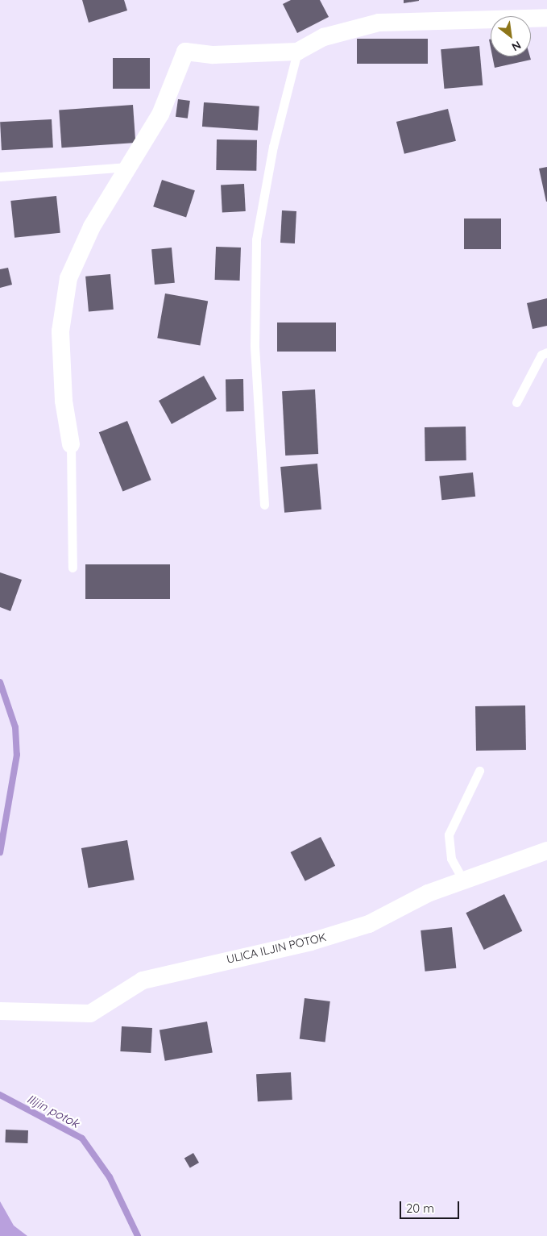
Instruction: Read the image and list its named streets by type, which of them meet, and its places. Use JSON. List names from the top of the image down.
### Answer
{
  "streets": {
    "street": ["ULICA ILJIN POTOK"]
  },
  "water": ["Ilijin potok"],
  "scale_bar": "20 m",
  "north": "bottom right"
}
